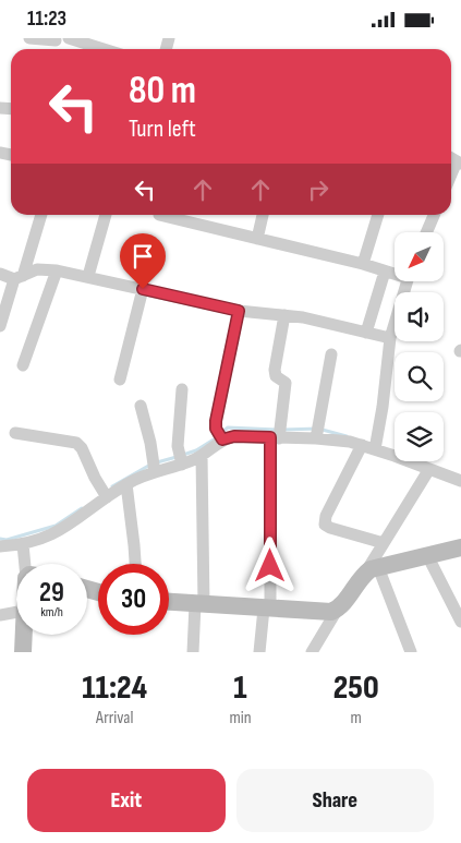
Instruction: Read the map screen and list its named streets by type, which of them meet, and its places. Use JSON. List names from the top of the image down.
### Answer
{
  "north": "bottom left",
  "page": {
    "status": "11:23",
    "turn": ["80 m", "Turn left"],
    "speed": "29 km/h",
    "limit": "30",
    "eta": [
      "11:24",
      "Arrival",
      "1",
      "min",
      "250",
      "m"
    ],
    "buttons": ["Exit", "Share"]
  }
}
